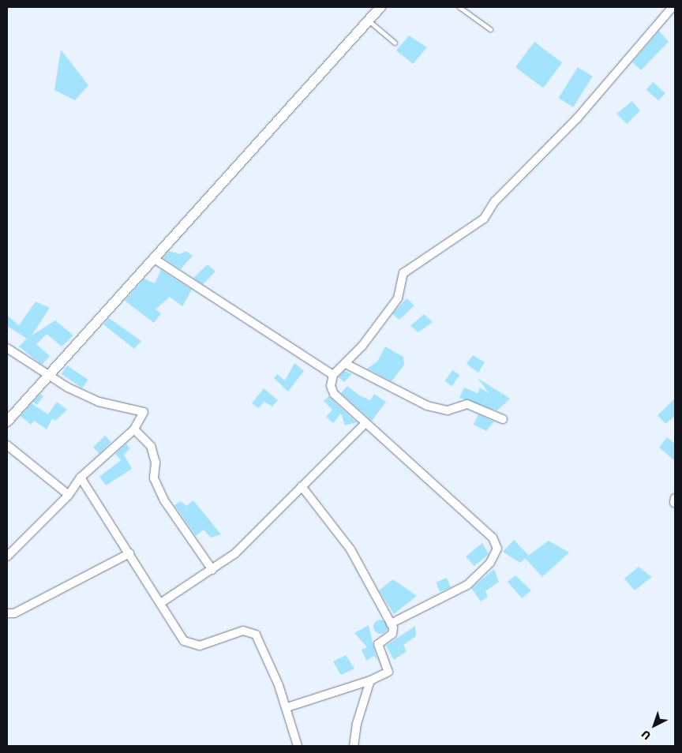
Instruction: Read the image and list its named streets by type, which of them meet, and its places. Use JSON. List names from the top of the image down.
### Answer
{
  "north": "bottom left"
}
